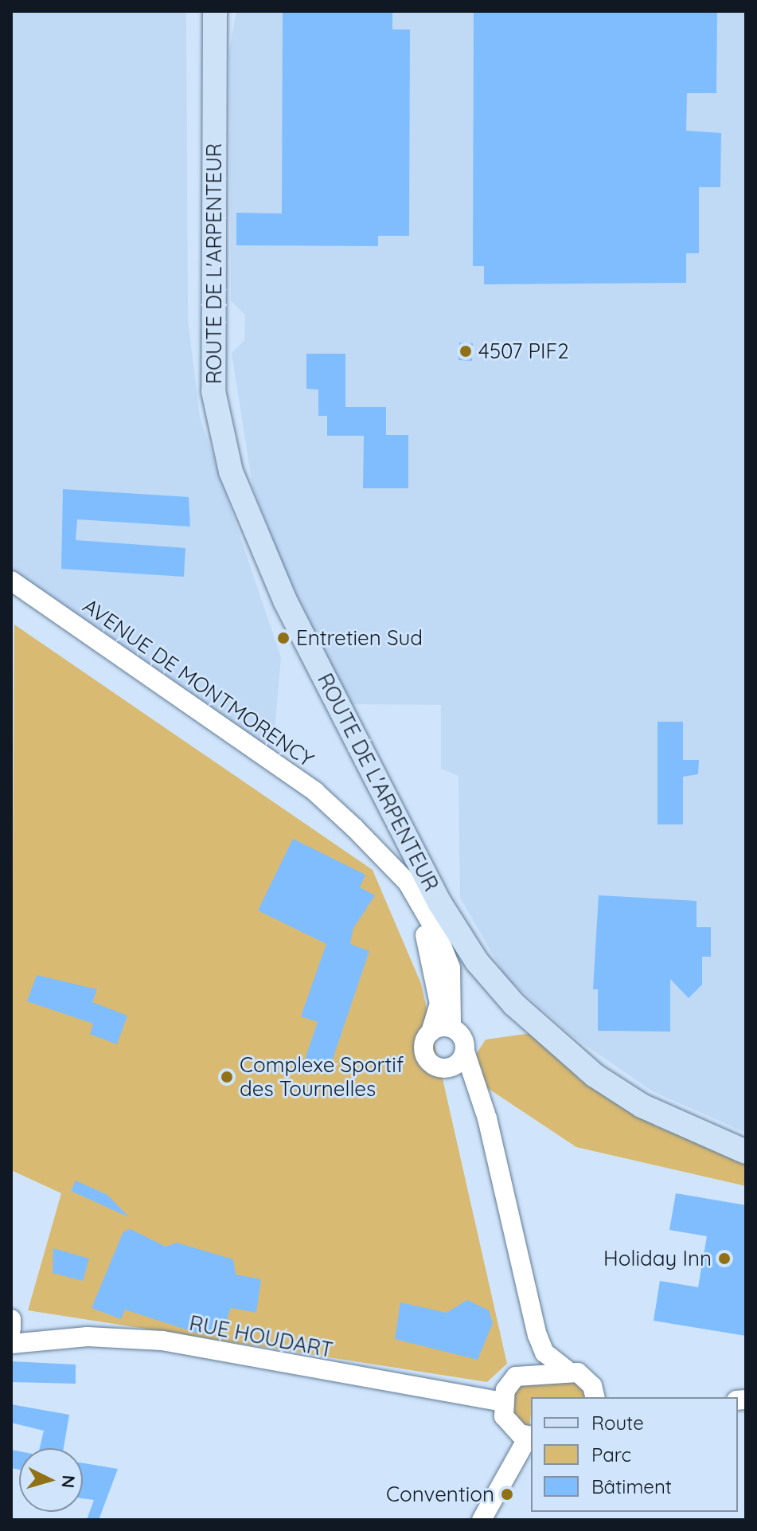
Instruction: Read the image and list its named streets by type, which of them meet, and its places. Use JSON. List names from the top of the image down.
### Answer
{
  "streets": {
    "main road": ["ROUTE DE L'ARPENTEUR"],
    "street": ["AVENUE DE MONTMORENCY", "RUE HOUDART"]
  },
  "places": [
    "4507 PIF2",
    "Entretien Sud",
    "Complexe Sportif des Tournelles",
    "Holiday Inn",
    "Convention"
  ],
  "legend": ["Route", "Parc", "Bâtiment"],
  "north": "right"
}
